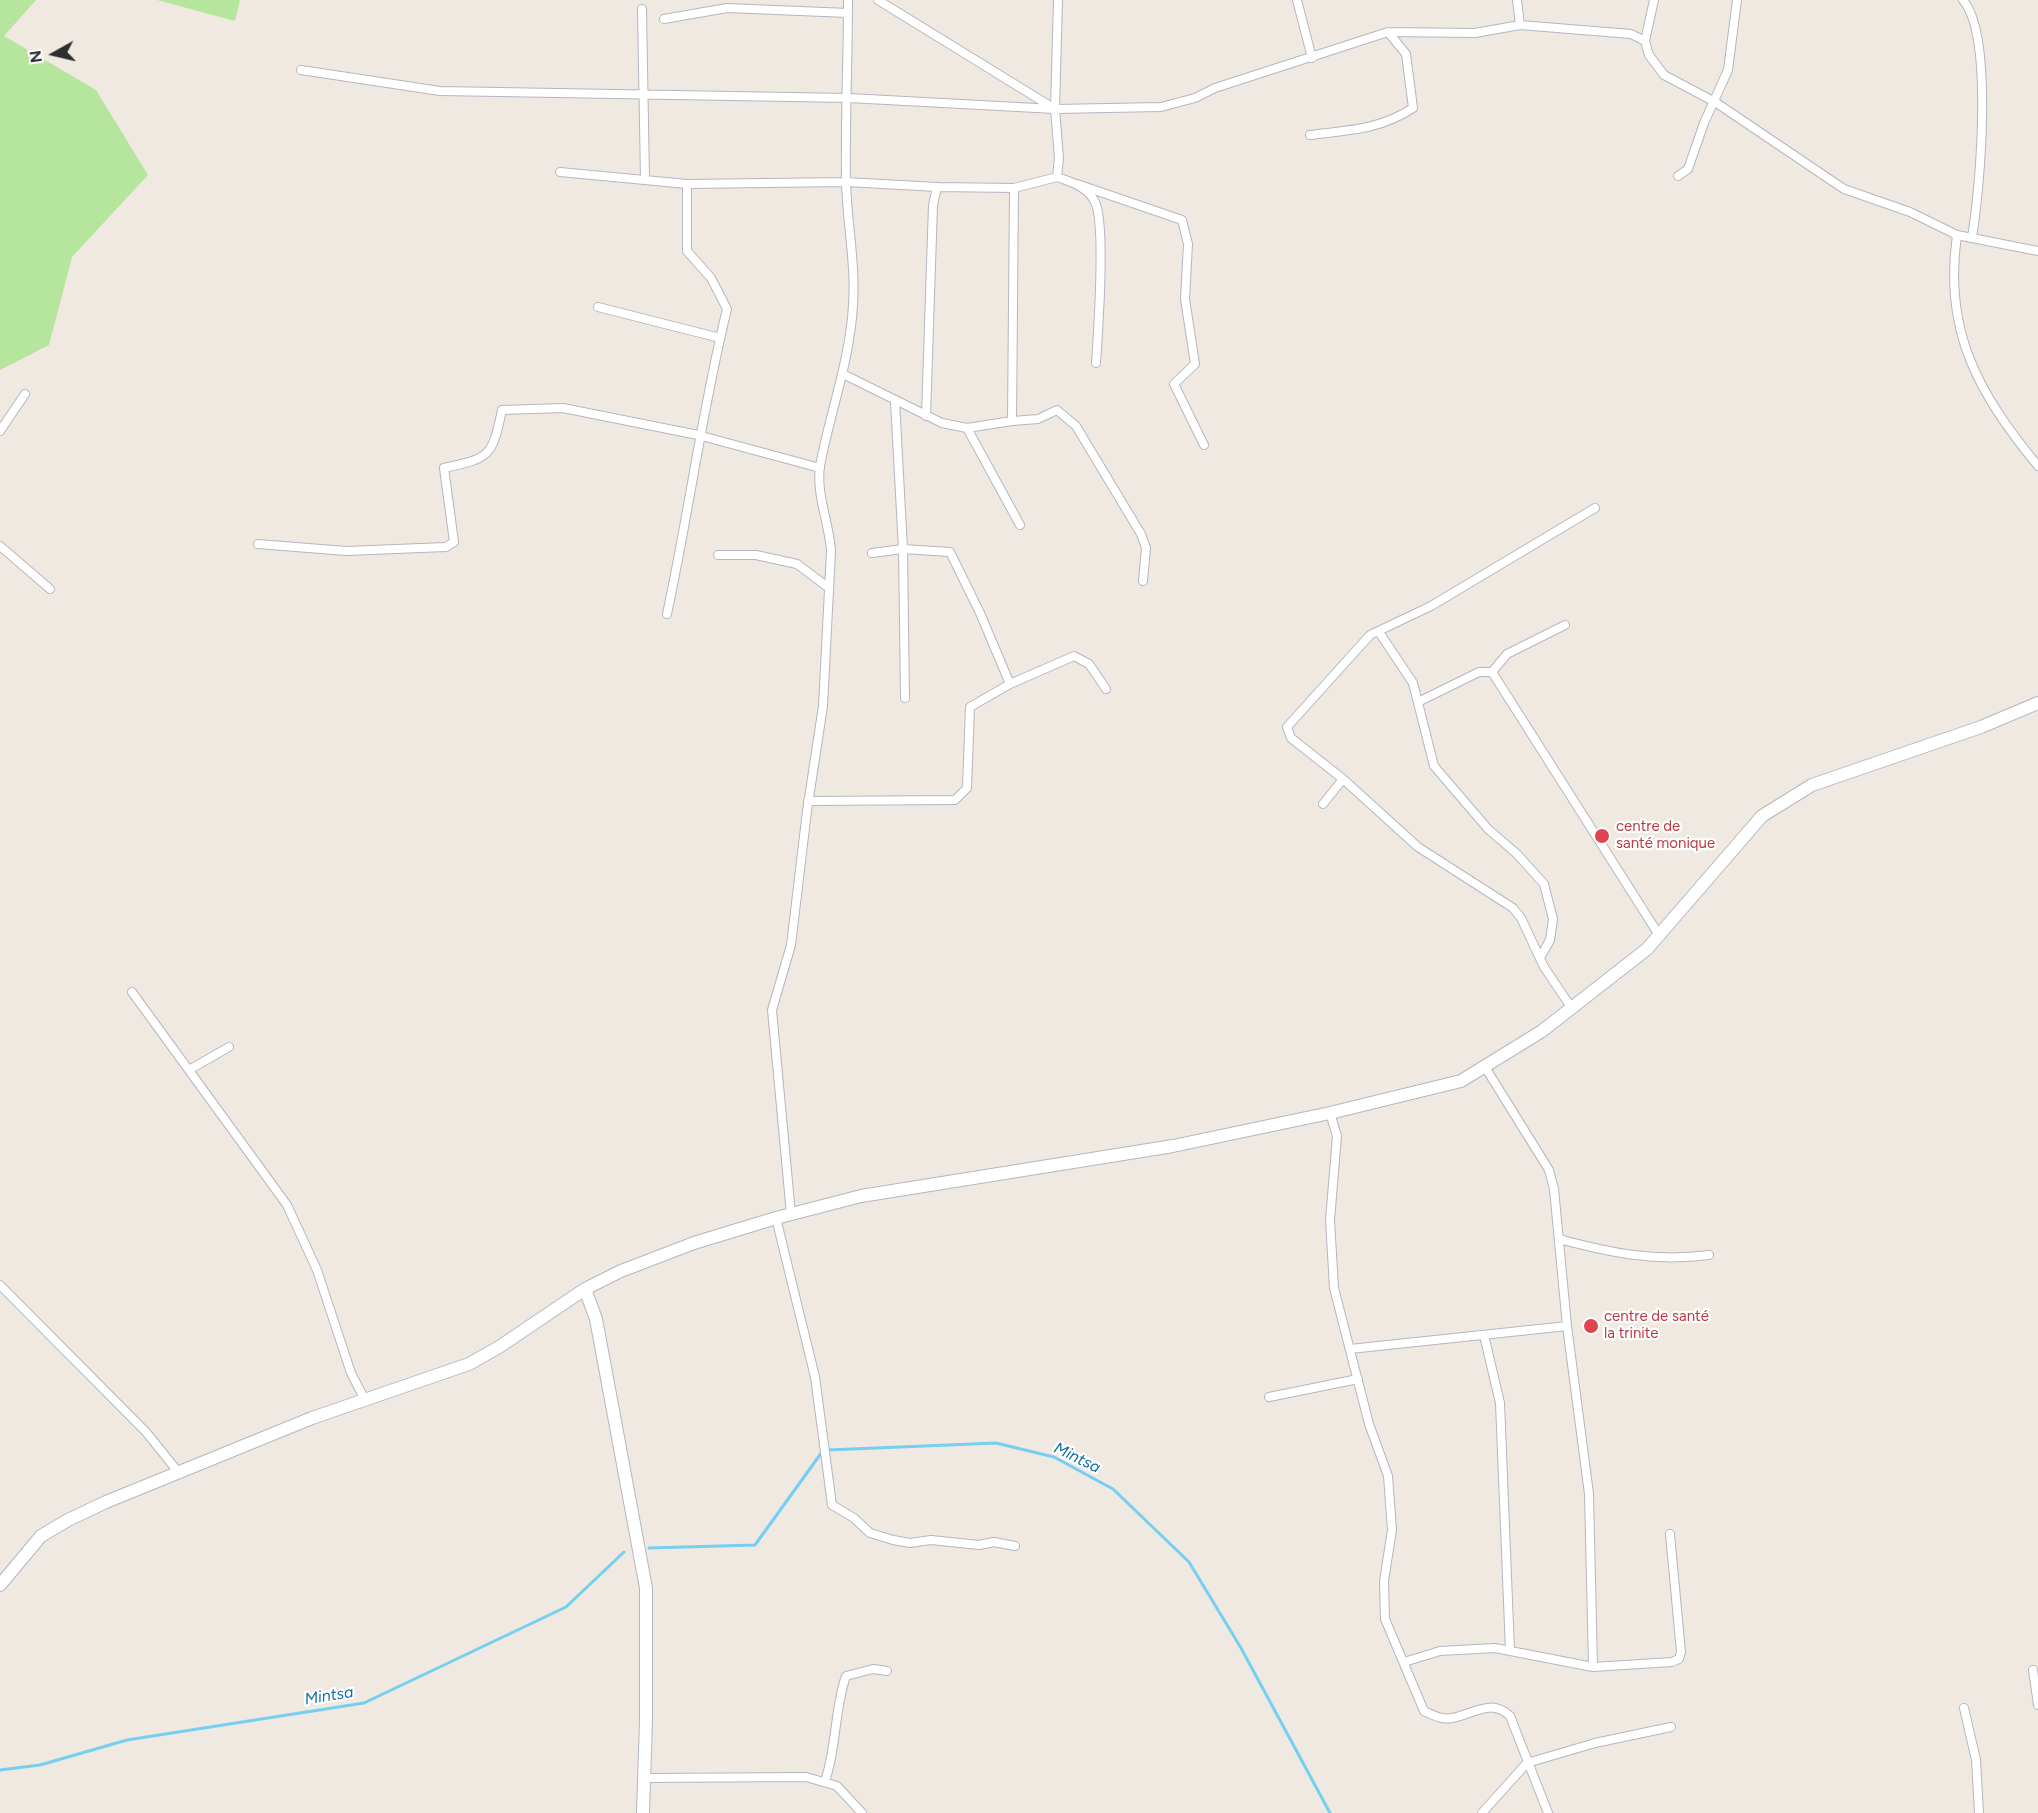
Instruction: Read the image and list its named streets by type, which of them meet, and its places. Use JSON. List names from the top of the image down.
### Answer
{
  "water": ["Mintsa"],
  "places": ["centre de santé monique", "centre de santé la trinite"],
  "north": "left"
}
